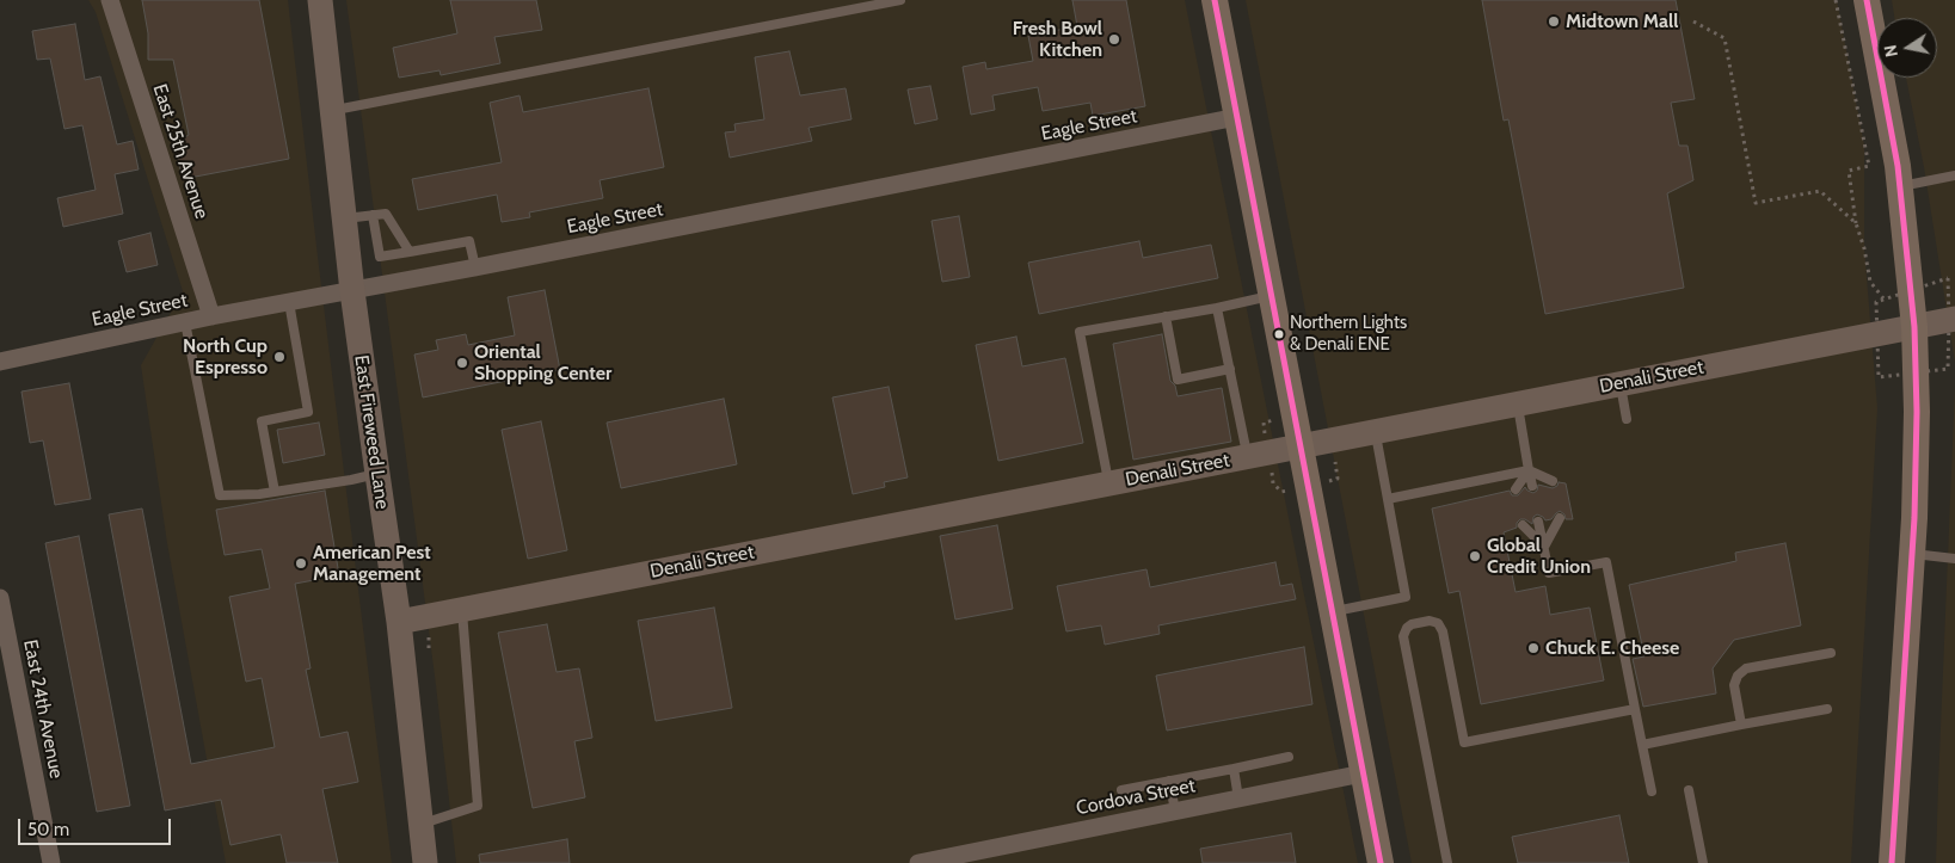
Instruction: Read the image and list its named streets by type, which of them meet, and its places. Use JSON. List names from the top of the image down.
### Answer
{
  "streets": {
    "street": [
      "Eagle Street",
      "East 25th Avenue",
      "Denali Street",
      "East Fireweed Lane",
      "East 24th Avenue",
      "Cordova Street"
    ]
  },
  "crossings": [
    ["Eagle Street", "East 25th Avenue"],
    ["Eagle Street", "East Fireweed Lane"],
    ["Denali Street", "East Fireweed Lane"]
  ],
  "places": [
    "Midtown Mall",
    "Fresh Bowl Kitchen",
    "Northern Lights & Denali ENE",
    "North Cup Espresso",
    "Oriental Shopping Center",
    "Global Credit Union",
    "American Pest Management",
    "Chuck E. Cheese"
  ],
  "scale_bar": "50 m",
  "north": "left"
}
